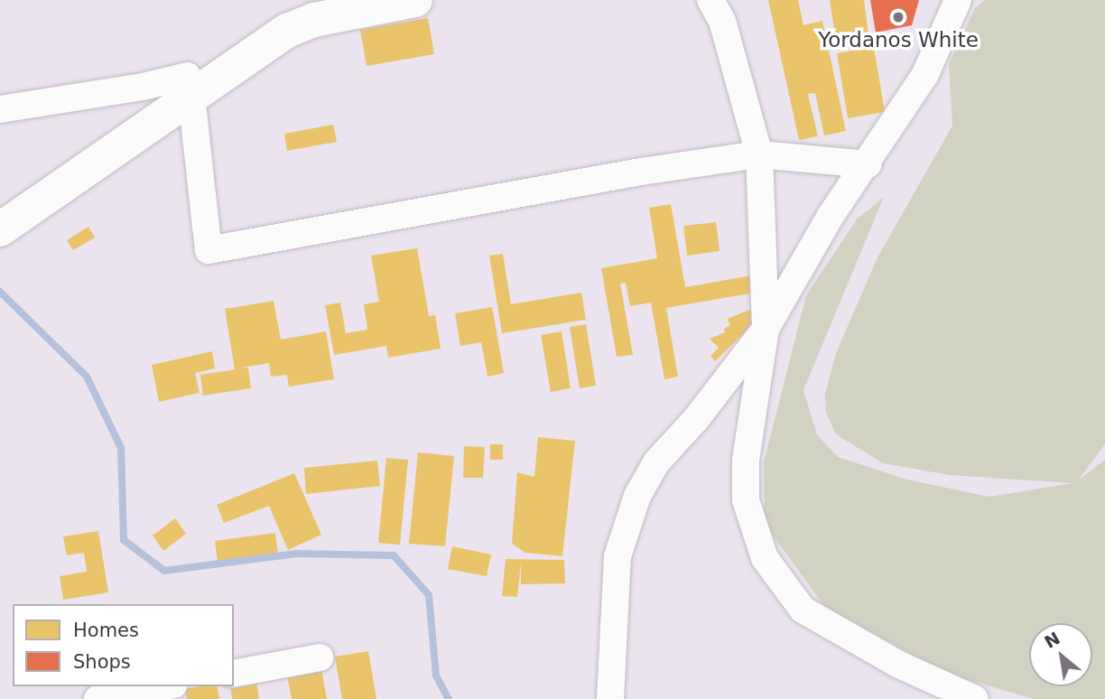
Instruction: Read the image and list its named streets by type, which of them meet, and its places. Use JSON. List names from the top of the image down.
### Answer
{
  "places": ["Yordanos White"],
  "legend": ["Homes", "Shops"],
  "north": "top left"
}
